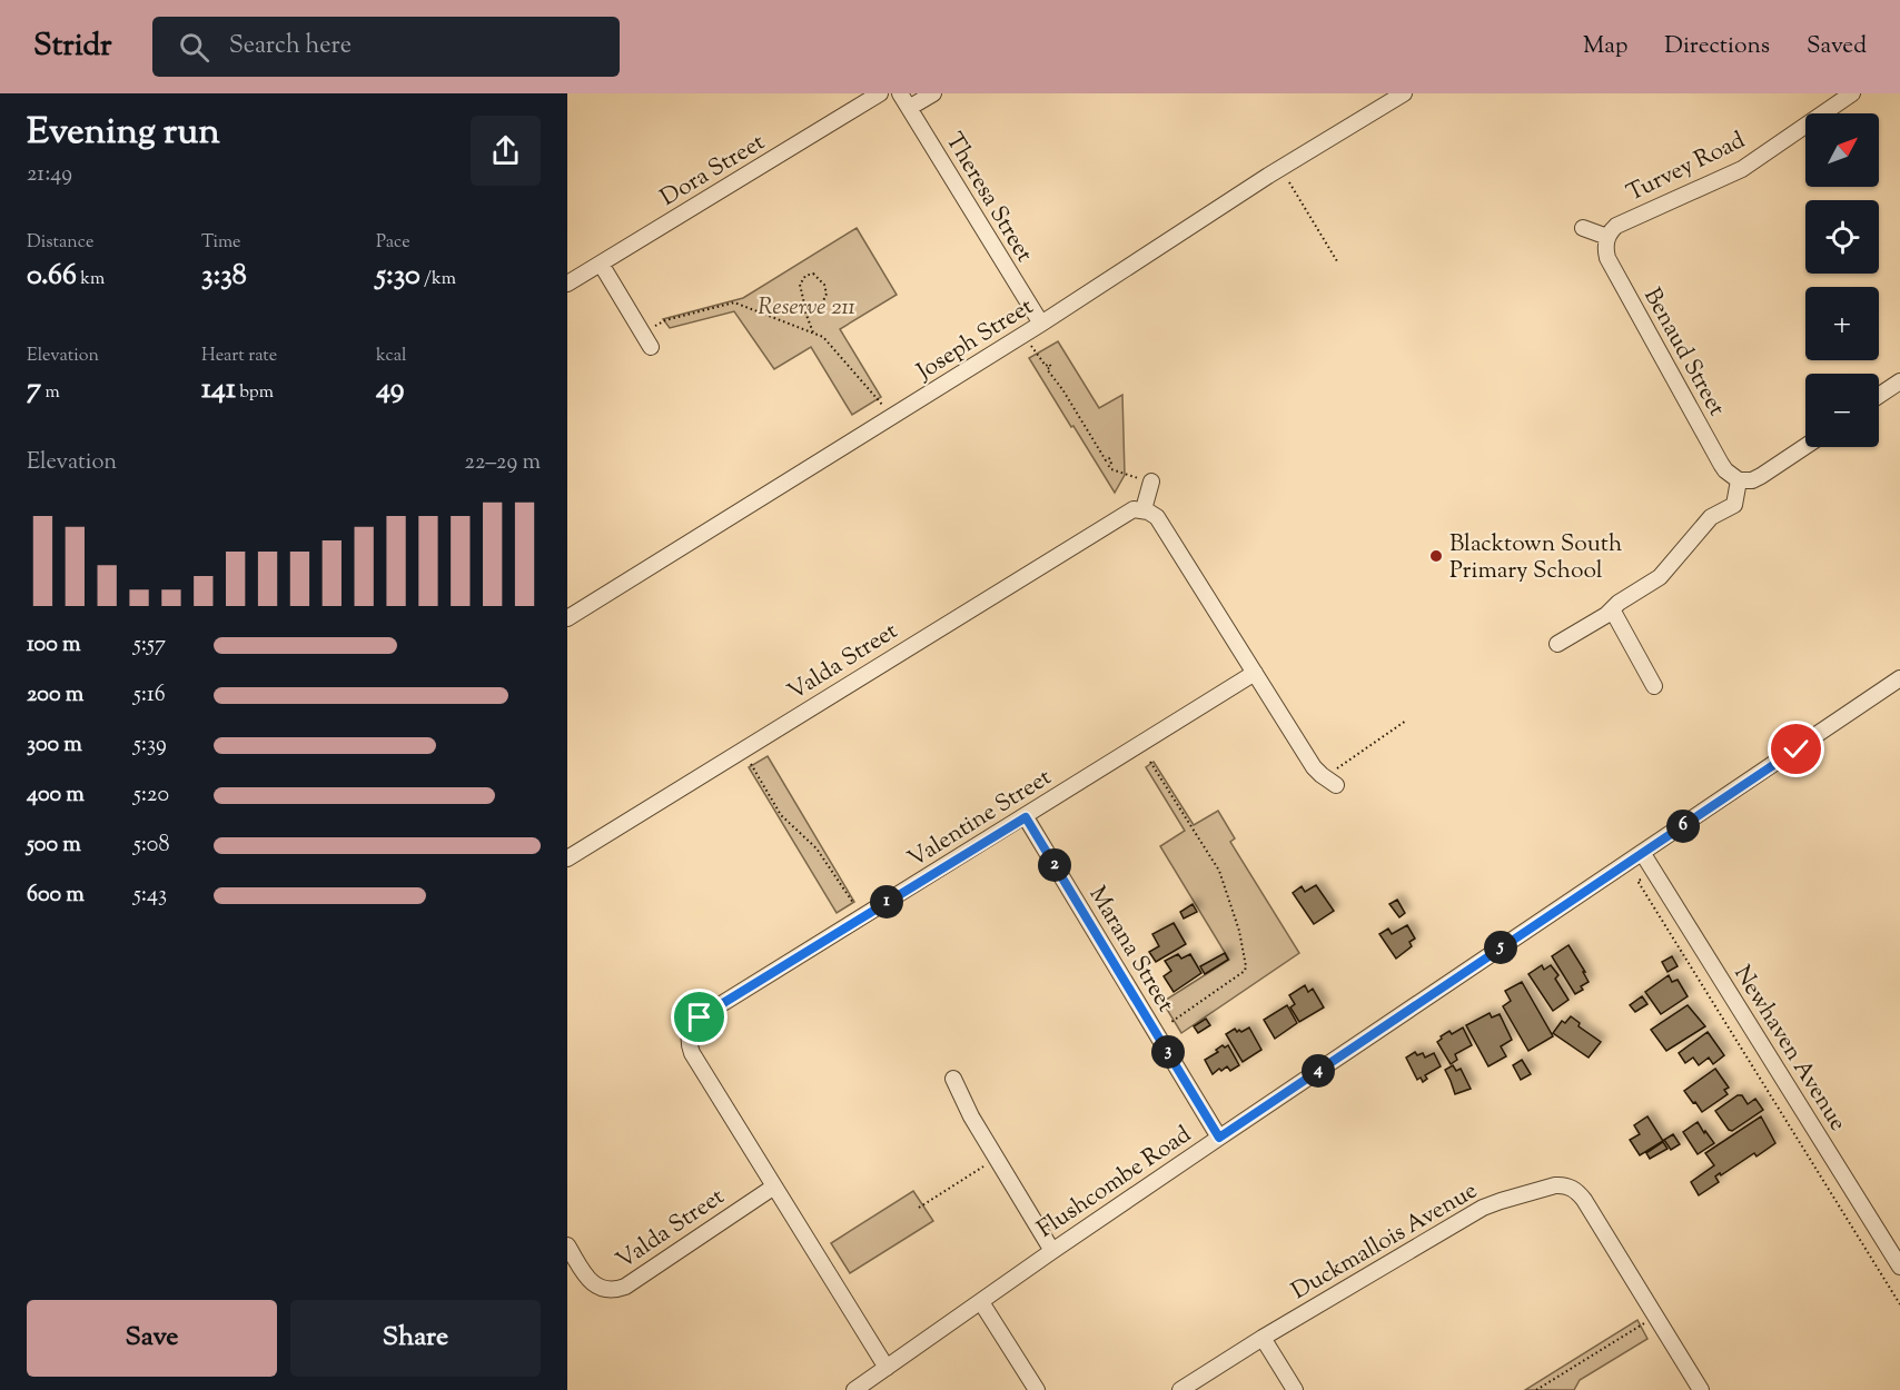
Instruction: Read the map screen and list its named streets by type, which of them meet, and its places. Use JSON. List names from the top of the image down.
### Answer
{
  "streets": {
    "street": [
      "Turvey Road",
      "Dora Street",
      "Theresa Street",
      "Joseph Street",
      "Benaud Street",
      "Valda Street",
      "Valentine Street",
      "Marana Street",
      "Newhaven Avenue",
      "Flushcombe Road",
      "Duckmallois Avenue"
    ]
  },
  "crossings": [
    ["Turvey Road", "Benaud Street"],
    ["Theresa Street", "Joseph Street"],
    ["Valda Street", "Valentine Street"],
    ["Valentine Street", "Marana Street"],
    ["Valentine Street", "Flushcombe Road"],
    ["Marana Street", "Flushcombe Road"],
    ["Newhaven Avenue", "Flushcombe Road"]
  ],
  "parks": ["Reserve 211"],
  "places": ["Blacktown South Primary School"],
  "north": "top right",
  "page": {
    "header": "Stridr",
    "search": "Search here",
    "nav": ["Map", "Directions", "Saved"],
    "heading": ["Evening run", "21:49"],
    "map_buttons": ["+", "−"],
    "stats": [
      ["Distance", "0.66 km"],
      ["Time", "3:38"],
      ["Pace", "5:30 /km"],
      ["Elevation", "7 m"],
      ["Heart rate", "141 bpm"],
      ["kcal", "49"]
    ],
    "chart": ["Elevation", "22–29 m"],
    "list": [
      {
        "name": "100 m",
        "note": "5:57"
      },
      {
        "name": "200 m",
        "note": "5:16"
      },
      {
        "name": "300 m",
        "note": "5:39"
      },
      {
        "name": "400 m",
        "note": "5:20"
      },
      {
        "name": "500 m",
        "note": "5:08"
      },
      {
        "name": "600 m",
        "note": "5:43"
      }
    ],
    "pins": [
      "6",
      "2",
      "1",
      "5",
      "3",
      "4"
    ],
    "buttons": ["Save", "Share"]
  }
}
